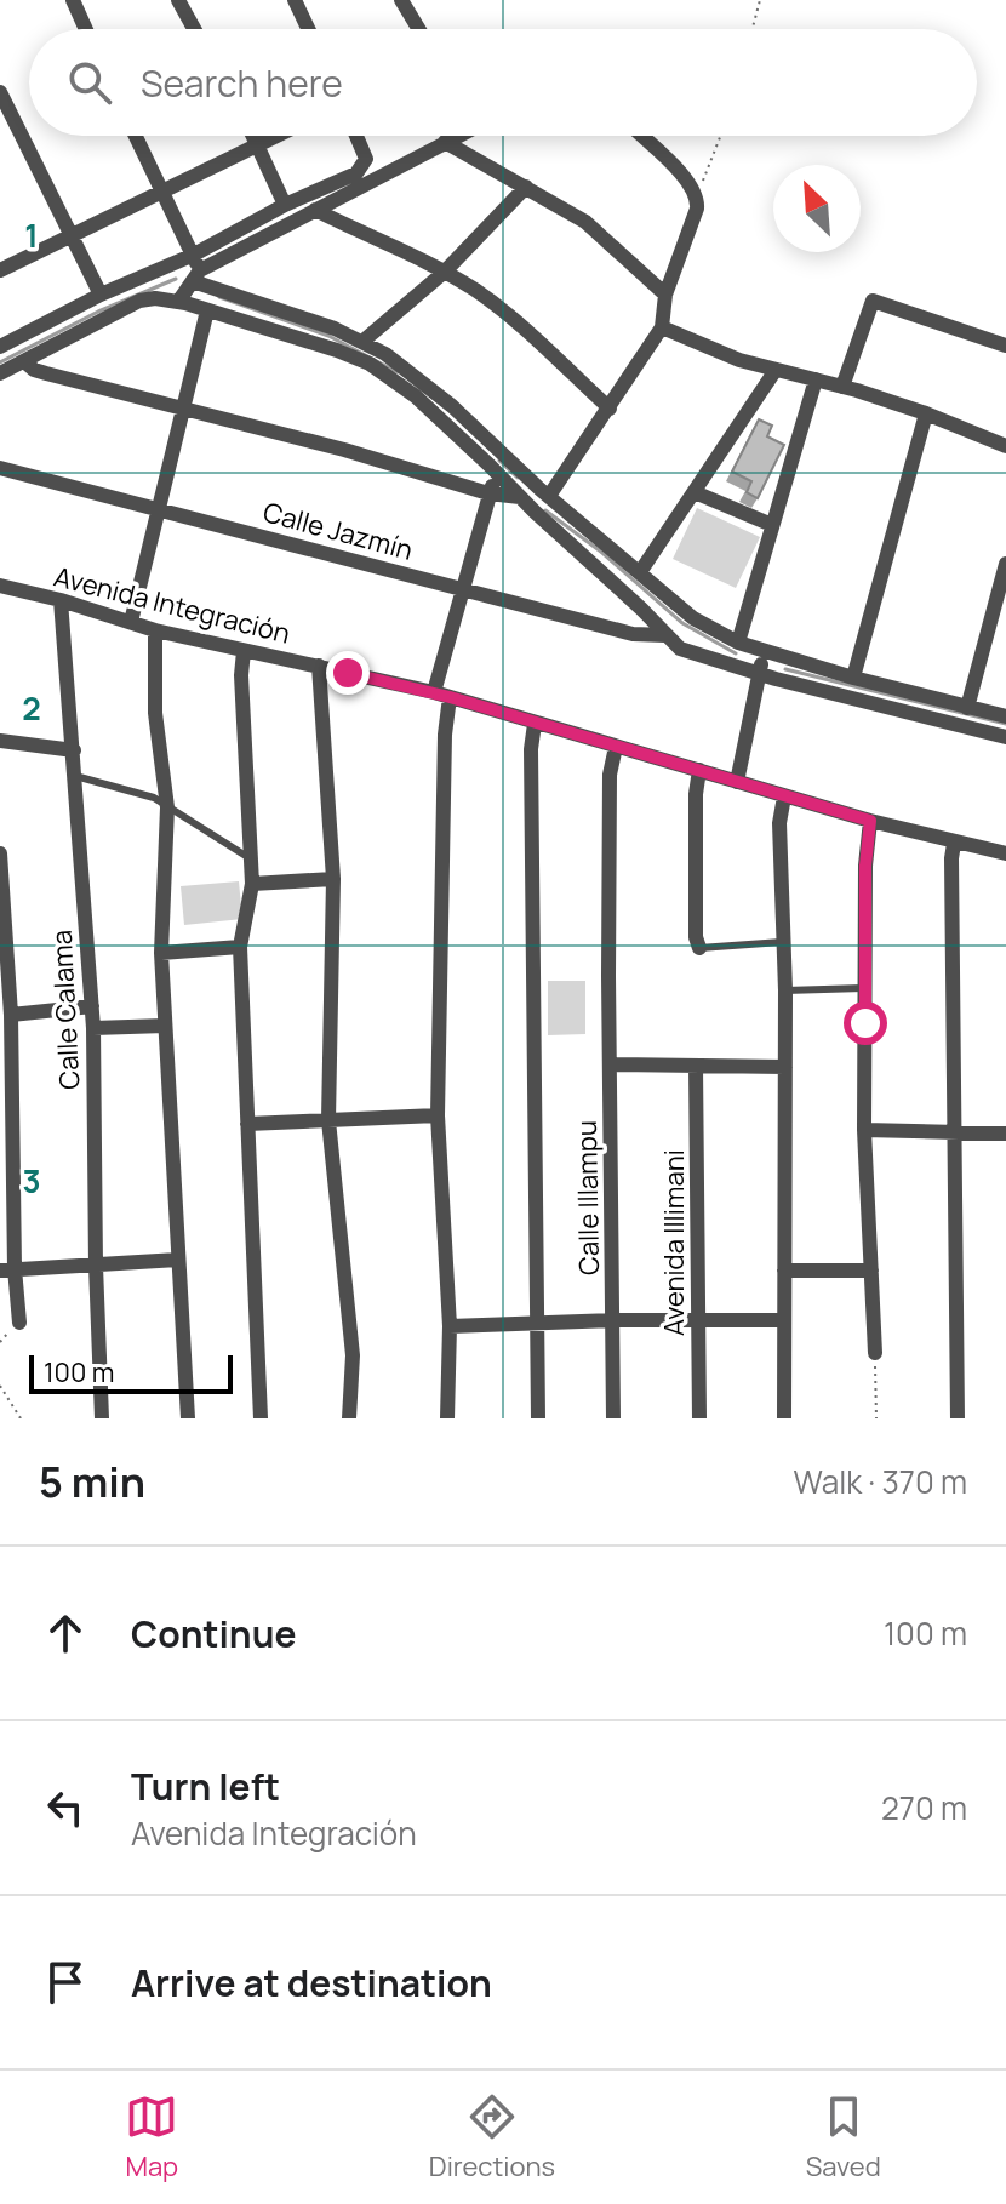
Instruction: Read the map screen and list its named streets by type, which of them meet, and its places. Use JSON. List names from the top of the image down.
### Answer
{
  "streets": {
    "street": [
      "Calle Jazmín",
      "Avenida Integración",
      "Calle Calama",
      "Calle Illampu",
      "Avenida Illimani"
    ]
  },
  "crossings": [
    ["Avenida Integración", "Calle Calama"],
    ["Avenida Integración", "Calle Illampu"]
  ],
  "scale_bar": "100 m",
  "north": "top left",
  "page": {
    "search": "Search here",
    "scale": "100 m",
    "heading": ["5 min", "Walk · 370 m"],
    "list": [
      ["Continue", "100 m"],
      ["Turn left", "Avenida Integración", "270 m"],
      "Arrive at destination"
    ],
    "nav": ["Map", "Directions", "Saved"]
  },
  "grid": {
    "rows": ["1", "2", "3"]
  }
}
